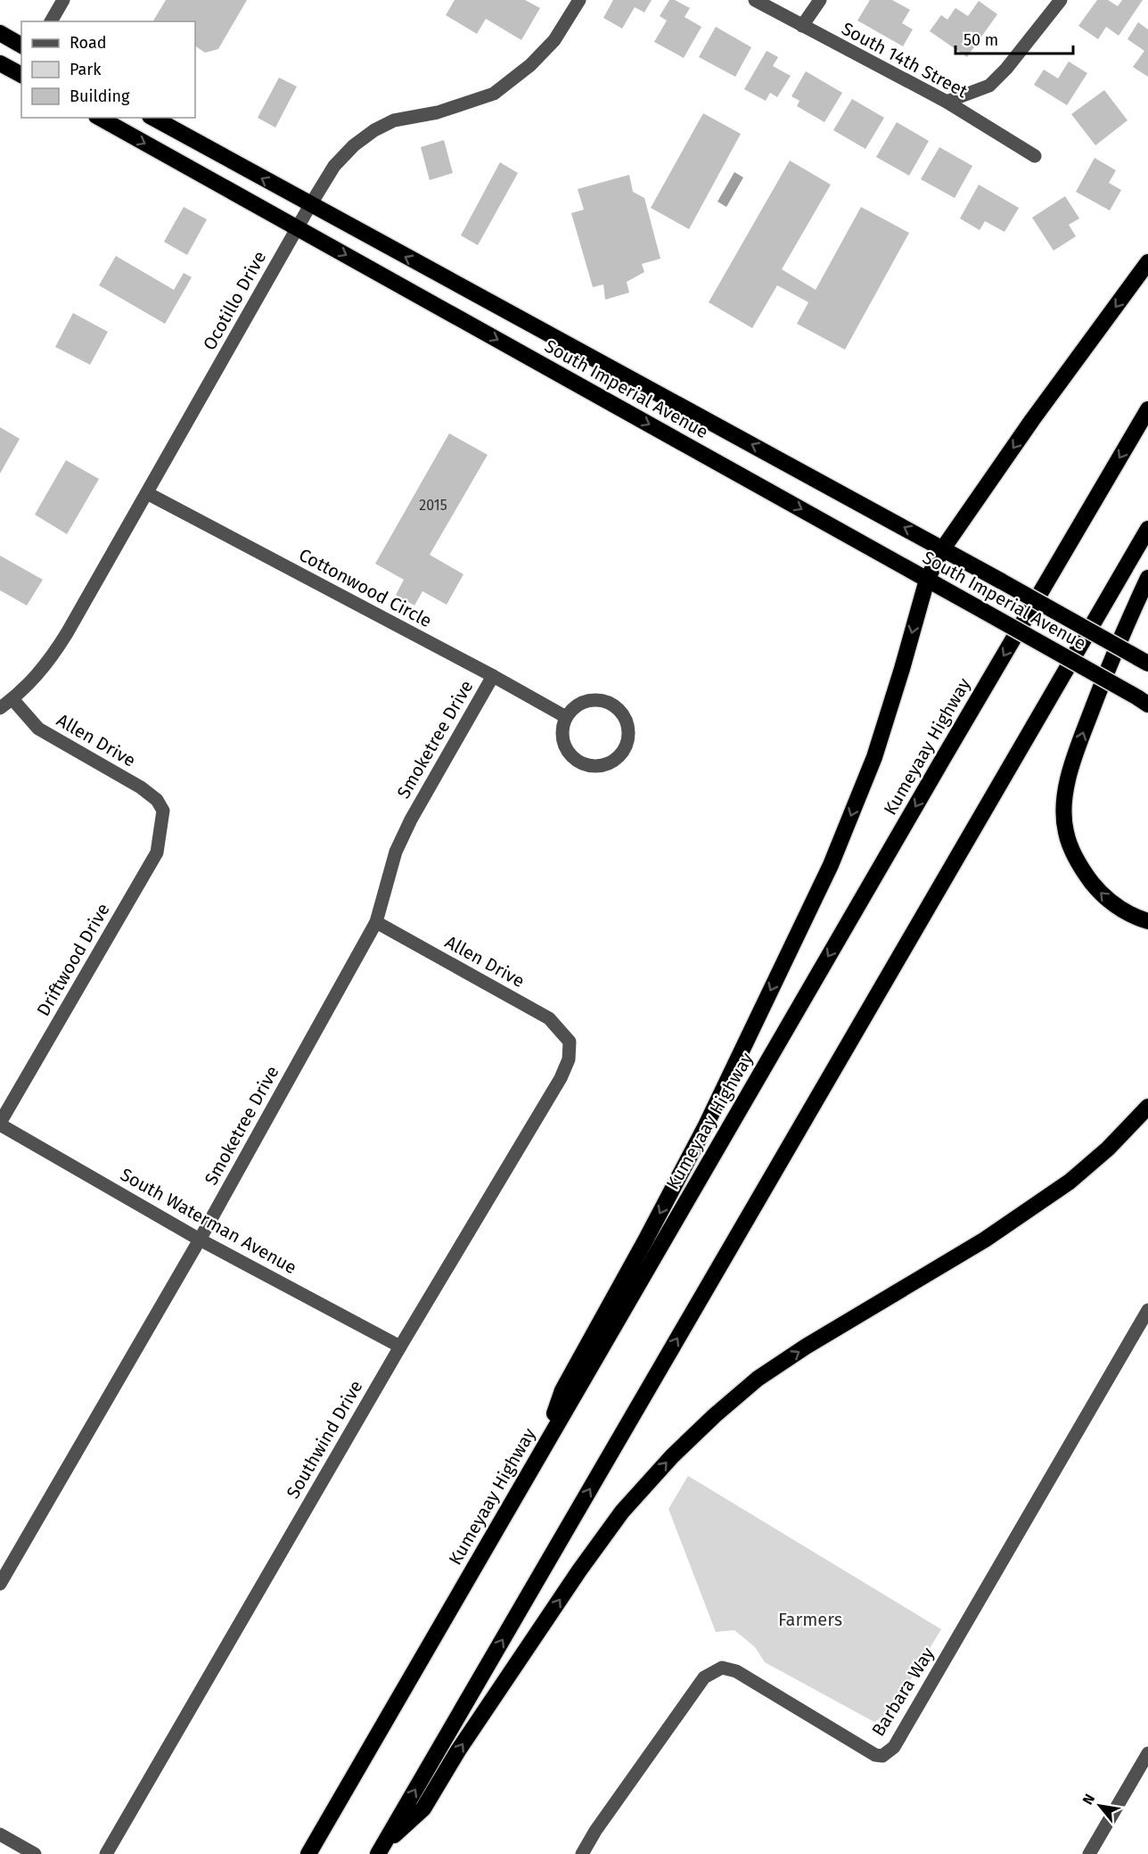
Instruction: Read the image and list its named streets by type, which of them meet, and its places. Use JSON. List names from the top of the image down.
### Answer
{
  "streets": {
    "highway": ["South Imperial Avenue", "Kumeyaay Highway"],
    "street": [
      "South 14th Street",
      "Ocotillo Drive",
      "Cottonwood Circle",
      "Smoketree Drive",
      "Allen Drive",
      "Driftwood Drive",
      "South Waterman Avenue",
      "Southwind Drive",
      "Barbara Way"
    ]
  },
  "crossings": [
    ["Ocotillo Drive", "South Imperial Avenue"],
    ["Ocotillo Drive", "Cottonwood Circle"],
    ["Ocotillo Drive", "Allen Drive"],
    ["Cottonwood Circle", "Smoketree Drive"],
    ["Smoketree Drive", "Allen Drive"],
    ["Smoketree Drive", "South Waterman Avenue"],
    ["Allen Drive", "Driftwood Drive"],
    ["Allen Drive", "Southwind Drive"],
    ["Driftwood Drive", "South Waterman Avenue"],
    ["South Waterman Avenue", "Southwind Drive"]
  ],
  "parks": ["Farmers"],
  "house_numbers": ["2015"],
  "legend": ["Road", "Park", "Building"],
  "scale_bar": "50 m",
  "north": "top left"
}
